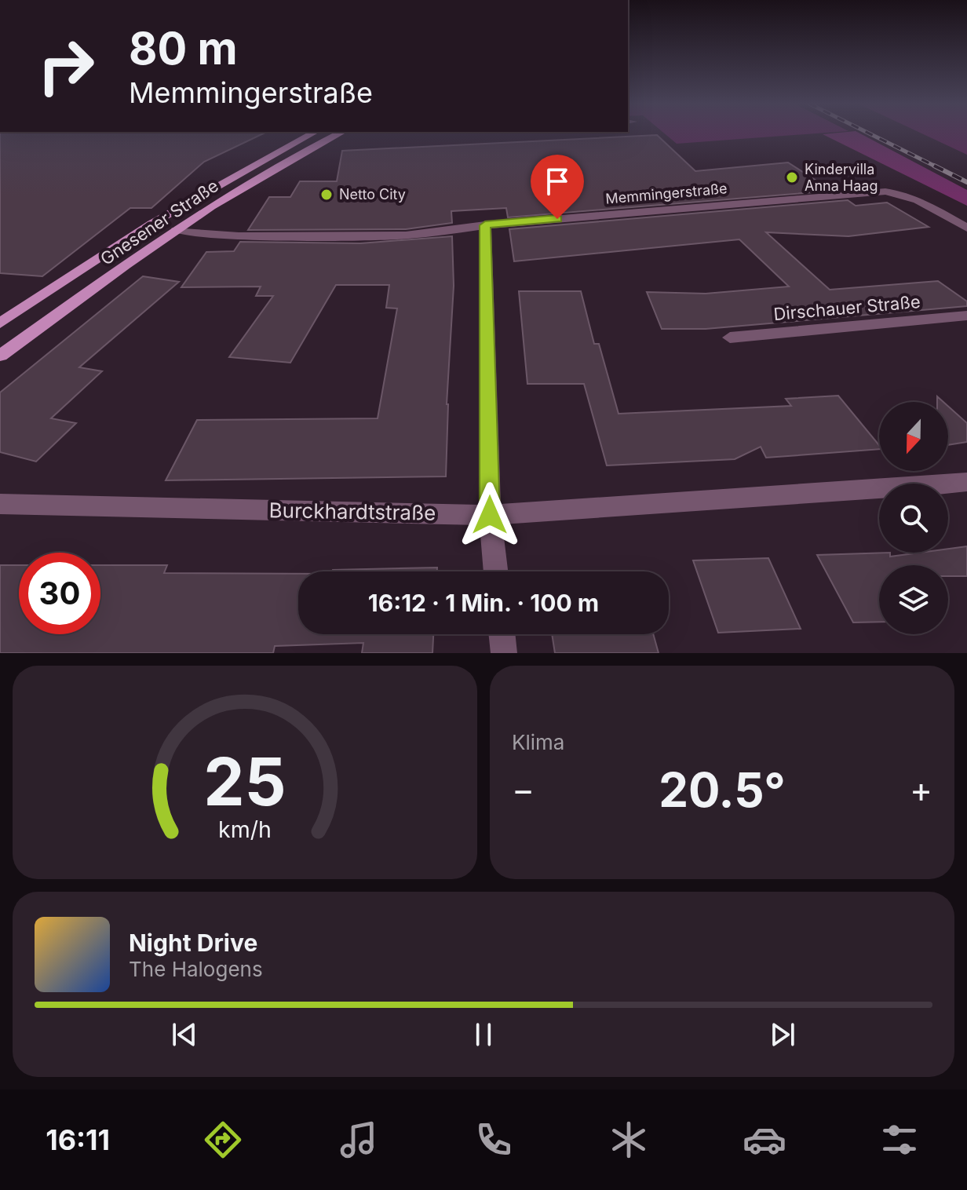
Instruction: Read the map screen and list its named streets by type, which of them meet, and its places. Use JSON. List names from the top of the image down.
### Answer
{
  "streets": {
    "main road": ["Gnesener Straße"],
    "street": ["Memmingerstraße", "Dirschauer Straße", "Burckhardtstraße"]
  },
  "crossings": [
    ["Memmingerstraße", "Gnesener Straße"]
  ],
  "places": ["Kindervilla Anna Haag", "Netto City"],
  "north": "bottom",
  "page": {
    "turn": ["80 m", "Memmingerstraße"],
    "limit": "30",
    "trip": "16:12 · 1 Min. · 100 m",
    "tile": "Klima",
    "heat": ["−", "20.5°", "+"],
    "song": ["Night Drive", "The Halogens"],
    "tabs": "16:11",
    "gauge": ["25", "km/h"]
  }
}
